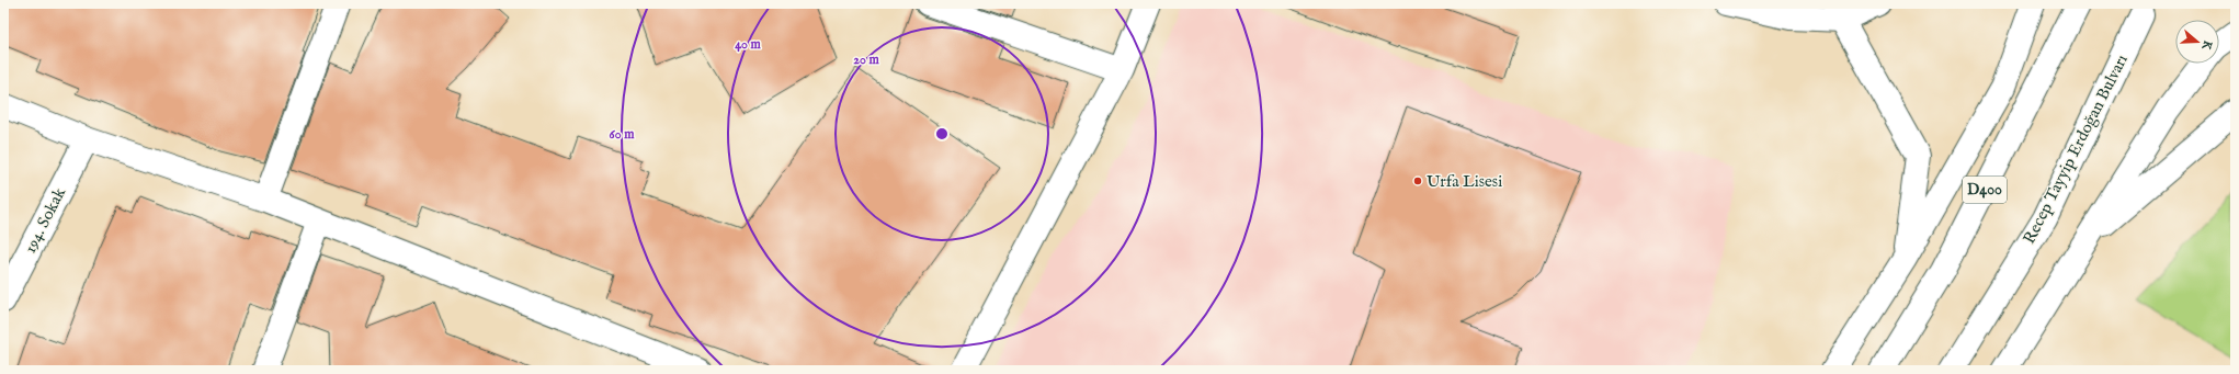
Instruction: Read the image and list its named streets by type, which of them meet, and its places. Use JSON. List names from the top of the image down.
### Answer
{
  "streets": {
    "main road": ["Recep Tayyip Erdoğan Bulvarı", "D400", "194. Sokak"]
  },
  "places": ["Urfa Lisesi"],
  "north": "right",
  "rings": ["40 m", "20 m", "60 m"]
}
